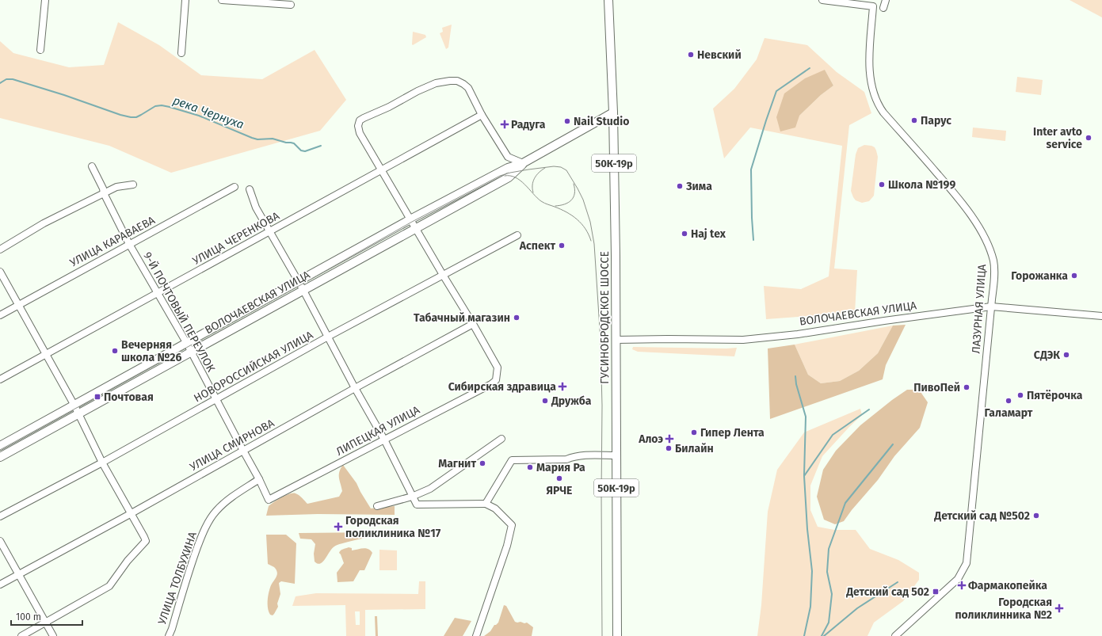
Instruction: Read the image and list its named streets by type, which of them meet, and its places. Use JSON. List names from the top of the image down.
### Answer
{
  "streets": {
    "main road": ["50К-19р", "ВОЛОЧАЕВСКАЯ УЛИЦА", "ГУСИНОБРОДСКОЕ ШОССЕ"],
    "street": [
      "УЛИЦА ЧЕРЕНКОВА",
      "УЛИЦА КАРАВАЕВА",
      "ЛАЗУРНАЯ УЛИЦА",
      "9-Й ПОЧТОВЫЙ ПЕРЕУЛОК",
      "НОВОРОССИЙСКАЯ УЛИЦА",
      "ЛИПЕЦКАЯ УЛИЦА",
      "УЛИЦА СМИРНОВА",
      "УЛИЦА ТОЛБУХИНА"
    ]
  },
  "crossings": [
    ["УЛИЦА ЧЕРЕНКОВА", "9-Й ПОЧТОВЫЙ ПЕРЕУЛОК"],
    ["УЛИЦА КАРАВАЕВА", "9-Й ПОЧТОВЫЙ ПЕРЕУЛОК"],
    ["ВОЛОЧАЕВСКАЯ УЛИЦА", "ЛАЗУРНАЯ УЛИЦА"],
    ["ВОЛОЧАЕВСКАЯ УЛИЦА", "9-Й ПОЧТОВЫЙ ПЕРЕУЛОК"],
    ["ВОЛОЧАЕВСКАЯ УЛИЦА", "ГУСИНОБРОДСКОЕ ШОССЕ"],
    ["9-Й ПОЧТОВЫЙ ПЕРЕУЛОК", "НОВОРОССИЙСКАЯ УЛИЦА"],
    ["9-Й ПОЧТОВЫЙ ПЕРЕУЛОК", "ЛИПЕЦКАЯ УЛИЦА"],
    ["9-Й ПОЧТОВЫЙ ПЕРЕУЛОК", "УЛИЦА СМИРНОВА"],
    ["9-Й ПОЧТОВЫЙ ПЕРЕУЛОК", "УЛИЦА ТОЛБУХИНА"],
    ["ЛИПЕЦКАЯ УЛИЦА", "УЛИЦА СМИРНОВА"]
  ],
  "water": ["река Чернуха"],
  "places": {
    "other": [
      "Невский",
      "Парус",
      "Nail Studio",
      "Inter avto service",
      "Школа №199",
      "Зима",
      "Haj tex",
      "Аспект",
      "Горожанка",
      "Табачный магазин",
      "Вечерняя школа №26",
      "СДЭК",
      "ПивоПей",
      "Пятёрочка",
      "Дружба",
      "Галамарт",
      "Гипер Лента",
      "Билайн",
      "Магнит",
      "Мария Ра",
      "ЯРЧЕ",
      "Детский сад №502"
    ],
    "health": [
      "Радуга",
      "Сибирская здравица",
      "Алоэ",
      "Городская поликлиника №17",
      "Фармакопейка",
      "Городская поликлинника №2"
    ],
    "transit": ["Почтовая", "Детский сад 502"]
  },
  "scale_bar": "100 m"
}
